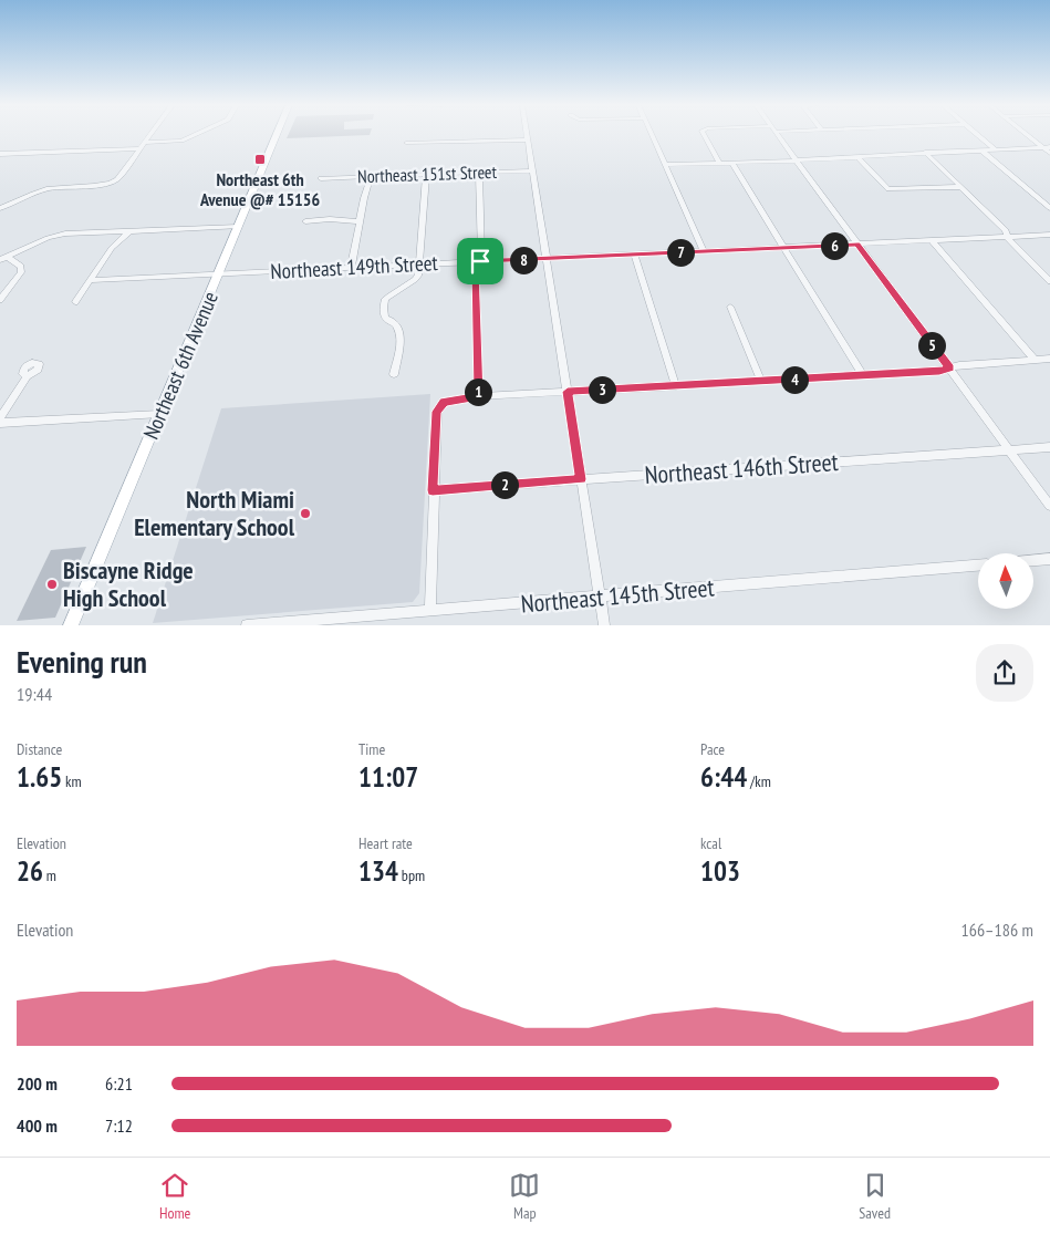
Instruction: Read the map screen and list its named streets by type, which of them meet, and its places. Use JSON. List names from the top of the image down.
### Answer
{
  "streets": {
    "main road": ["Northeast 6th Avenue"],
    "street": [
      "Northeast 151st Street",
      "Northeast 149th Street",
      "Northeast 146th Street",
      "Northeast 145th Street"
    ]
  },
  "crossings": [
    ["Northeast 149th Street", "Northeast 6th Avenue"]
  ],
  "places": {
    "transit": ["Northeast 6th Avenue @# 15156"],
    "other": ["North Miami Elementary School", "Biscayne Ridge High School"]
  },
  "north": "top",
  "page": {
    "pins": [
      "6",
      "7",
      "8",
      "5",
      "4",
      "3",
      "1",
      "2"
    ],
    "heading": ["Evening run", "19:44"],
    "stats": [
      ["Distance", "1.65 km"],
      ["Time", "11:07"],
      ["Pace", "6:44 /km"],
      ["Elevation", "26 m"],
      ["Heart rate", "134 bpm"],
      ["kcal", "103"]
    ],
    "chart": ["Elevation", "166–186 m"],
    "list": [
      {
        "name": "200 m",
        "note": "6:21"
      },
      {
        "name": "400 m",
        "note": "7:12"
      }
    ],
    "tabs": ["Home", "Map", "Saved"]
  }
}
